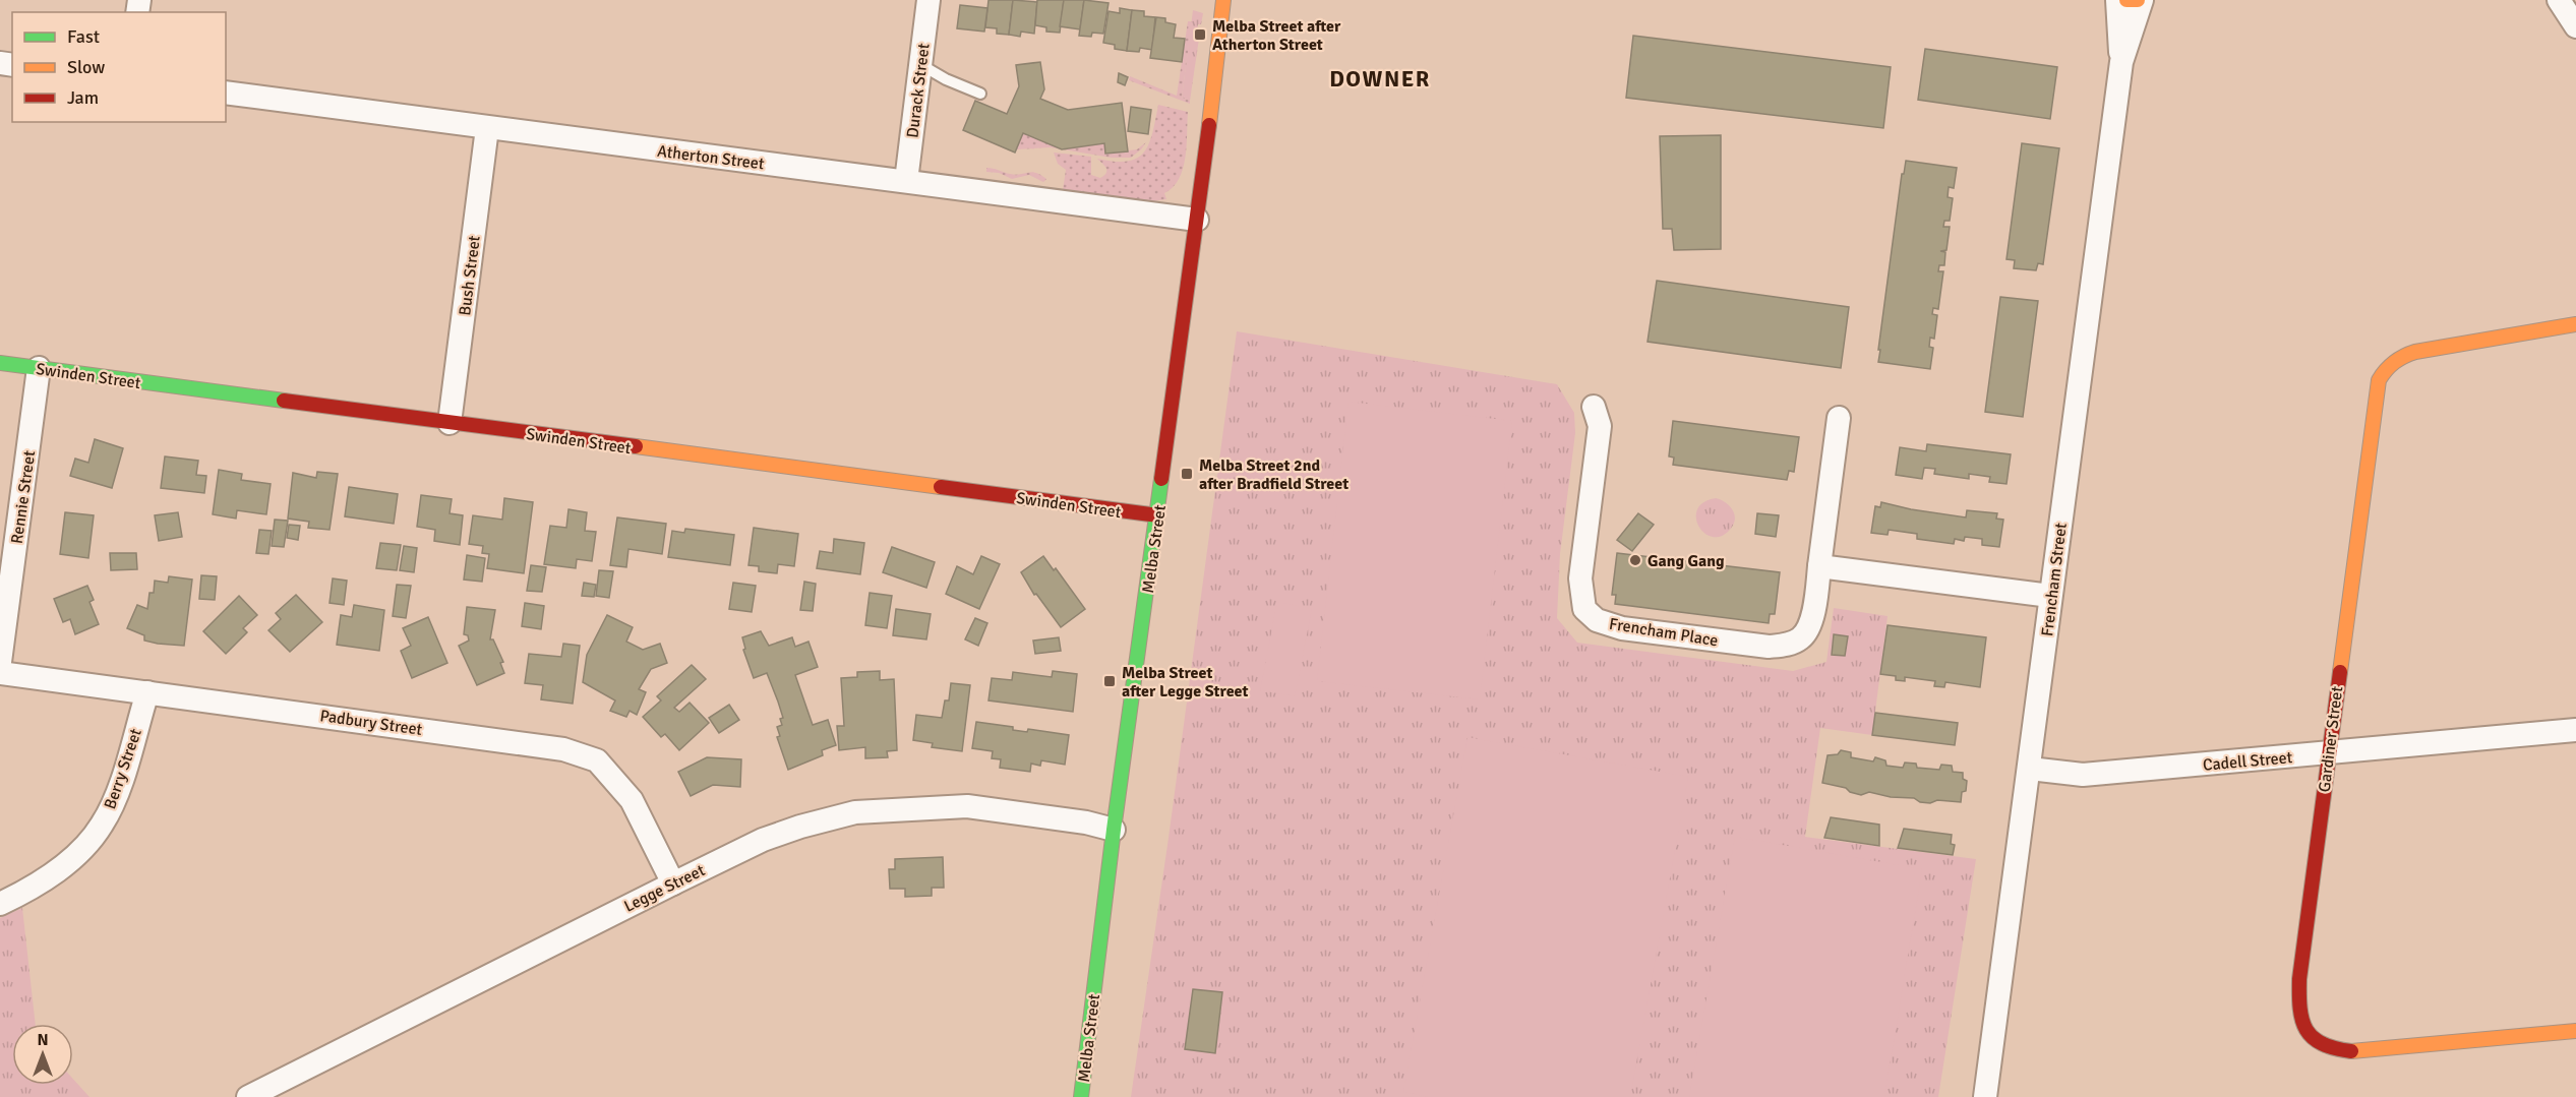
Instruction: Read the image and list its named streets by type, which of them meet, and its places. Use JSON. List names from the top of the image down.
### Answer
{
  "streets": {
    "street": [
      "Durack Street",
      "Atherton Street",
      "Bush Street",
      "Swinden Street",
      "Rennie Street",
      "Melba Street",
      "Frencham Street",
      "Frencham Place",
      "Padbury Street",
      "Gardiner Street",
      "Cadell Street",
      "Berry Street",
      "Legge Street"
    ]
  },
  "crossings": [
    ["Durack Street", "Atherton Street"],
    ["Atherton Street", "Bush Street"],
    ["Atherton Street", "Melba Street"],
    ["Bush Street", "Swinden Street"],
    ["Swinden Street", "Rennie Street"],
    ["Swinden Street", "Melba Street"],
    ["Melba Street", "Legge Street"],
    ["Frencham Street", "Cadell Street"],
    ["Padbury Street", "Berry Street"],
    ["Padbury Street", "Legge Street"],
    ["Gardiner Street", "Cadell Street"]
  ],
  "districts": ["DOWNER"],
  "places": {
    "transit": ["Melba Street after Atherton Street", "Melba Street 2nd after Bradfield Street", "Melba Street after Legge Street"],
    "other": ["Gang Gang"]
  },
  "legend": ["Fast", "Slow", "Jam"],
  "north": "top"
}
